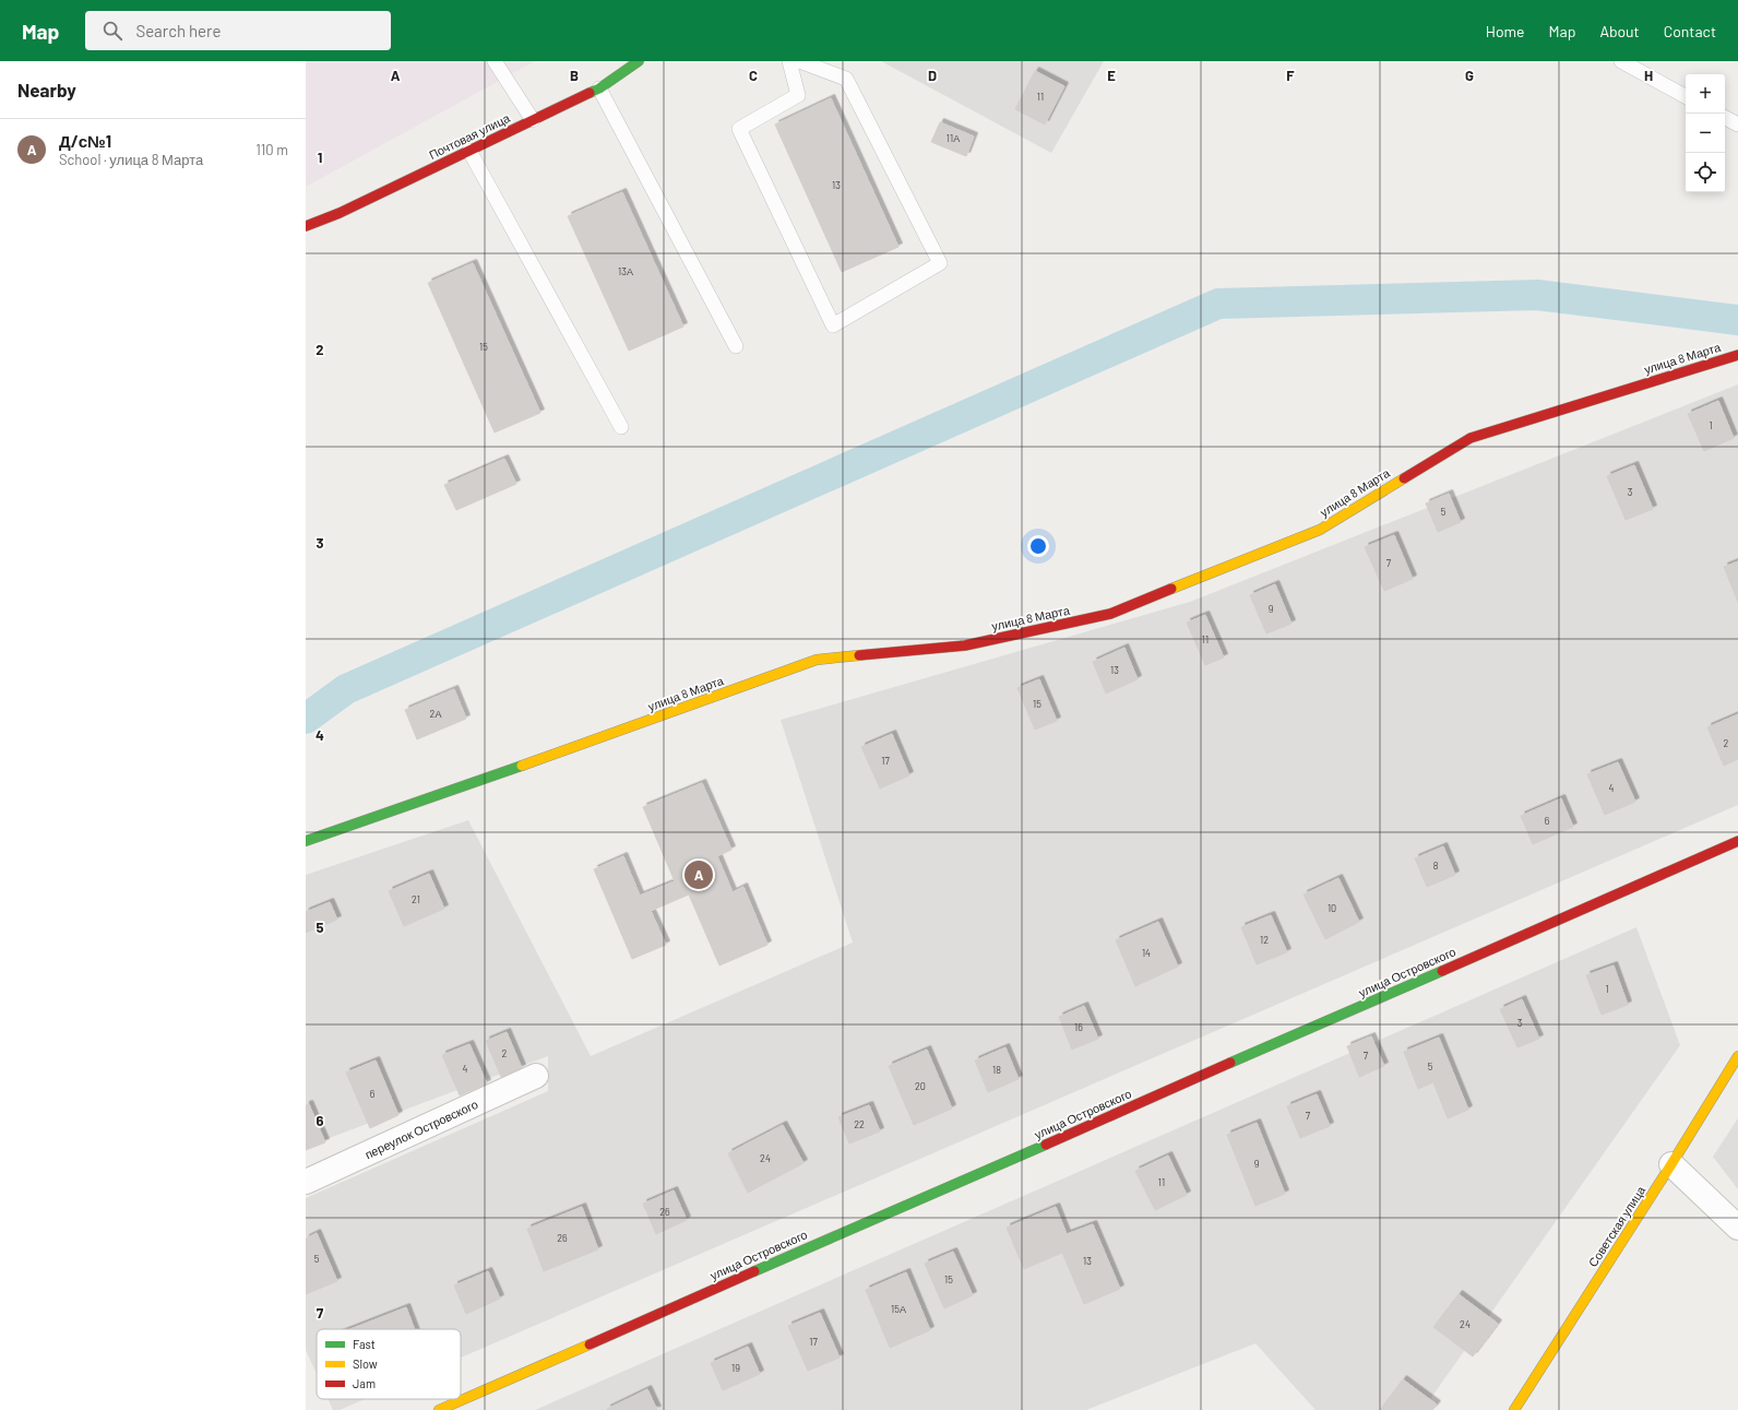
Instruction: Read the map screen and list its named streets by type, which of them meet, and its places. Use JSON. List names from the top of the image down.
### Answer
{
  "streets": {
    "street": [
      "Почтовая улица",
      "улица 8 Марта",
      "улица Островского",
      "переулок Островского",
      "Советская улица"
    ]
  },
  "house_numbers": [
    "11",
    "11А",
    "13",
    "13А",
    "15",
    "1",
    "3",
    "5",
    "7",
    "9",
    "11",
    "13",
    "15",
    "2А",
    "2",
    "17",
    "4",
    "6",
    "8",
    "21",
    "10",
    "12",
    "14",
    "1",
    "3",
    "16",
    "2",
    "7",
    "5",
    "4",
    "18",
    "20",
    "6",
    "7",
    "22",
    "24",
    "9",
    "11",
    "26",
    "26",
    "5",
    "13",
    "15",
    "15А",
    "24",
    "17",
    "19"
  ],
  "legend": ["Fast", "Slow", "Jam"],
  "page": {
    "header": "Map",
    "search": "Search here",
    "nav": [
      "Home",
      "Map",
      "About",
      "Contact"
    ],
    "heading": "Nearby",
    "map_buttons": ["+", "−"],
    "list": [
      {
        "mark": "A",
        "name": "Д/с№1",
        "note": "School · улица 8 Марта",
        "value": "110 m"
      }
    ],
    "pins": "A"
  },
  "grid": {
    "columns": [
      "A",
      "B",
      "C",
      "D",
      "E",
      "F",
      "G",
      "H"
    ],
    "rows": [
      "1",
      "2",
      "3",
      "4",
      "5",
      "6",
      "7"
    ]
  }
}
